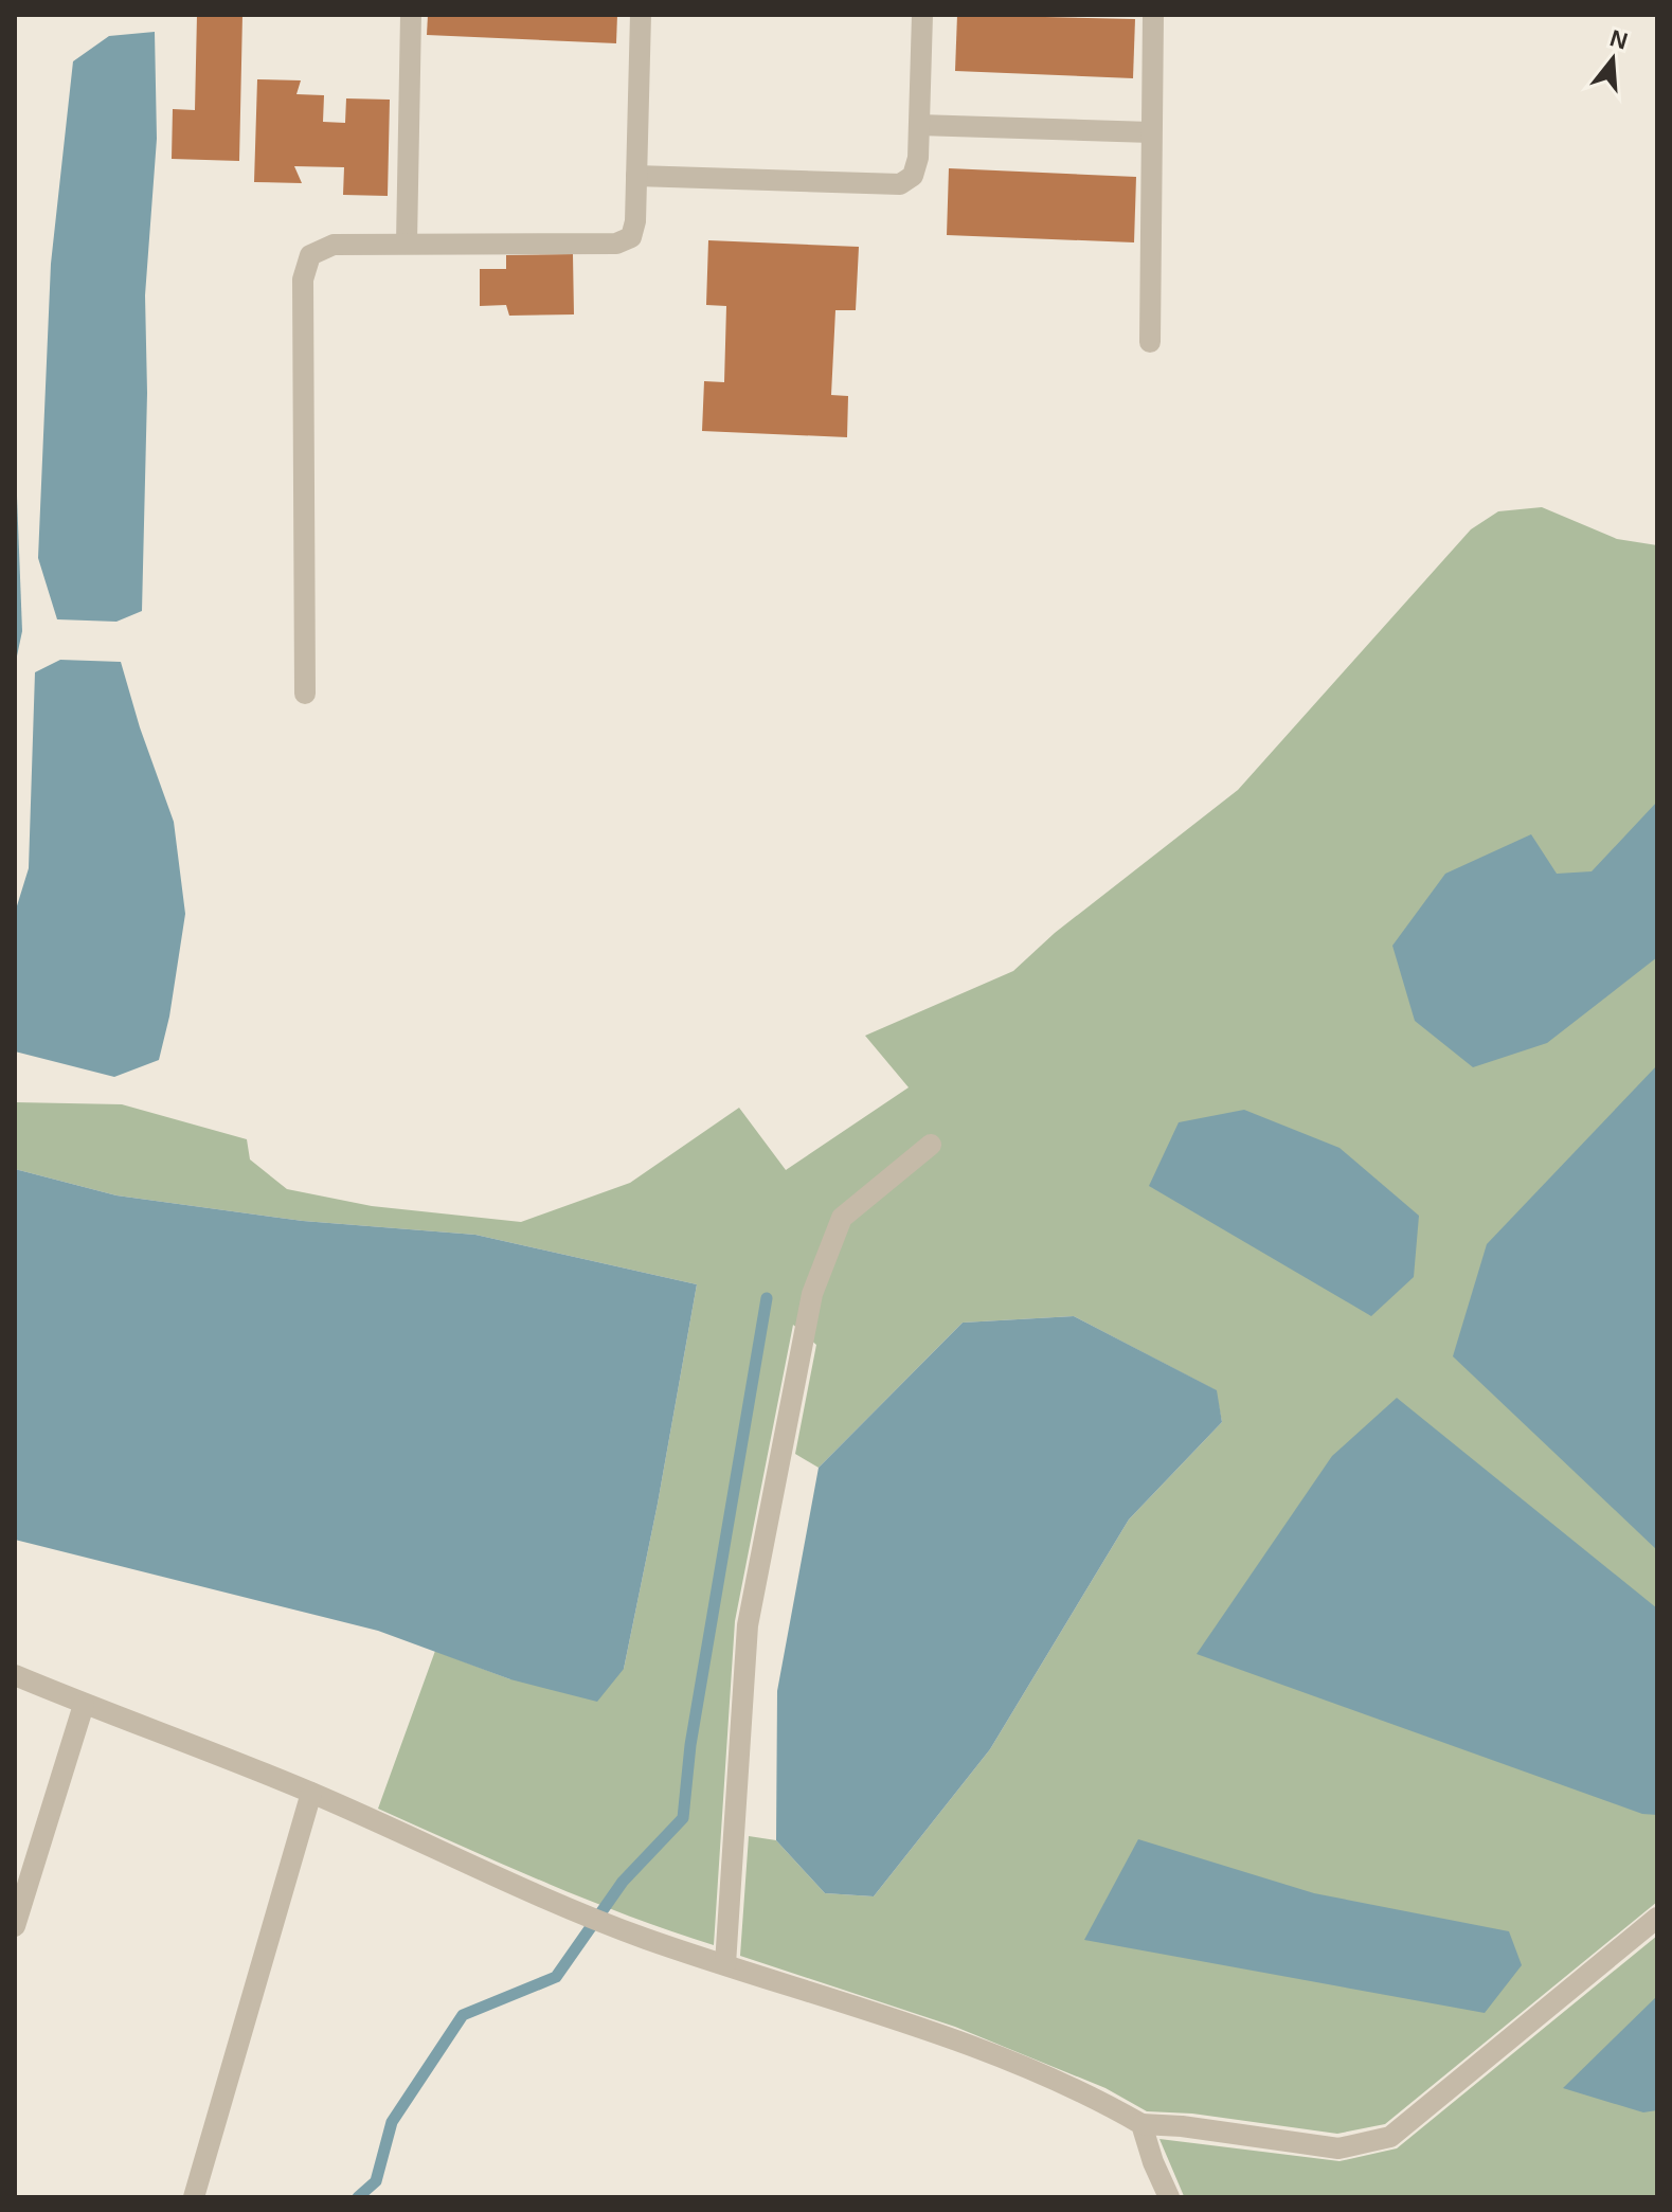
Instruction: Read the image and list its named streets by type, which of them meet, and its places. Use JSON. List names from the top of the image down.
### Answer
{
  "north": "top"
}
